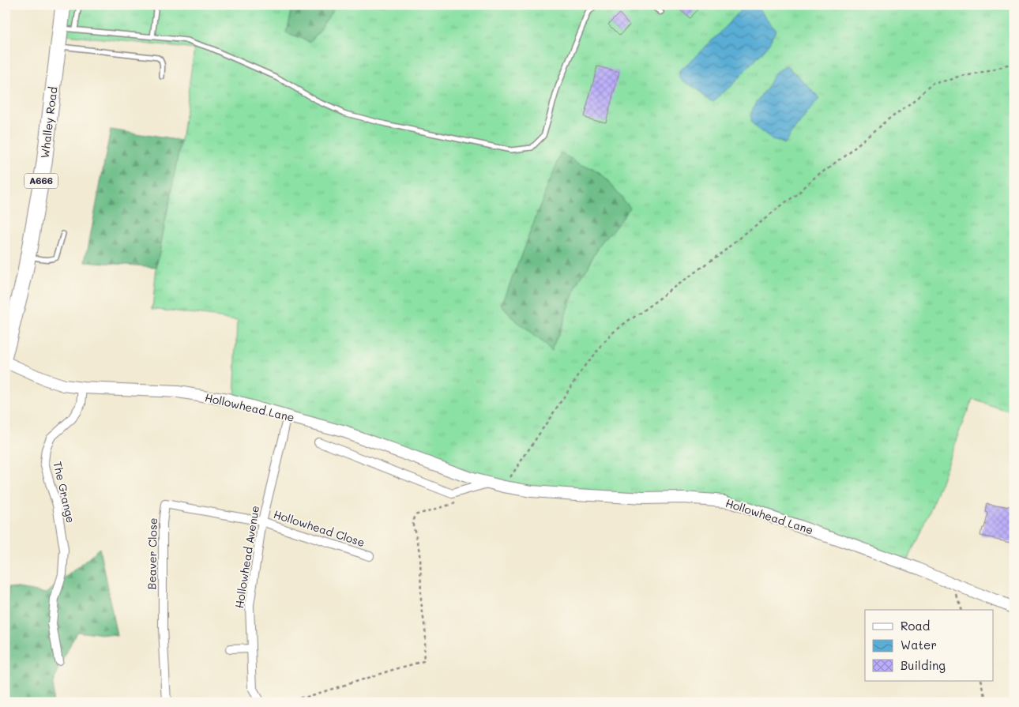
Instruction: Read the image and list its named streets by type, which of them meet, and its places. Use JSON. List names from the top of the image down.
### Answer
{
  "streets": {
    "highway": ["Whalley Road", "A666"],
    "street": [
      "Hollowhead Lane",
      "The Grange",
      "Hollowhead Close",
      "Beaver Close",
      "Hollowhead Avenue"
    ]
  },
  "crossings": [
    ["Hollowhead Lane", "The Grange"],
    ["Hollowhead Lane", "Hollowhead Avenue"],
    ["Hollowhead Close", "Beaver Close"],
    ["Hollowhead Close", "Hollowhead Avenue"],
    ["Beaver Close", "Hollowhead Avenue"]
  ],
  "legend": ["Road", "Water", "Building"]
}
